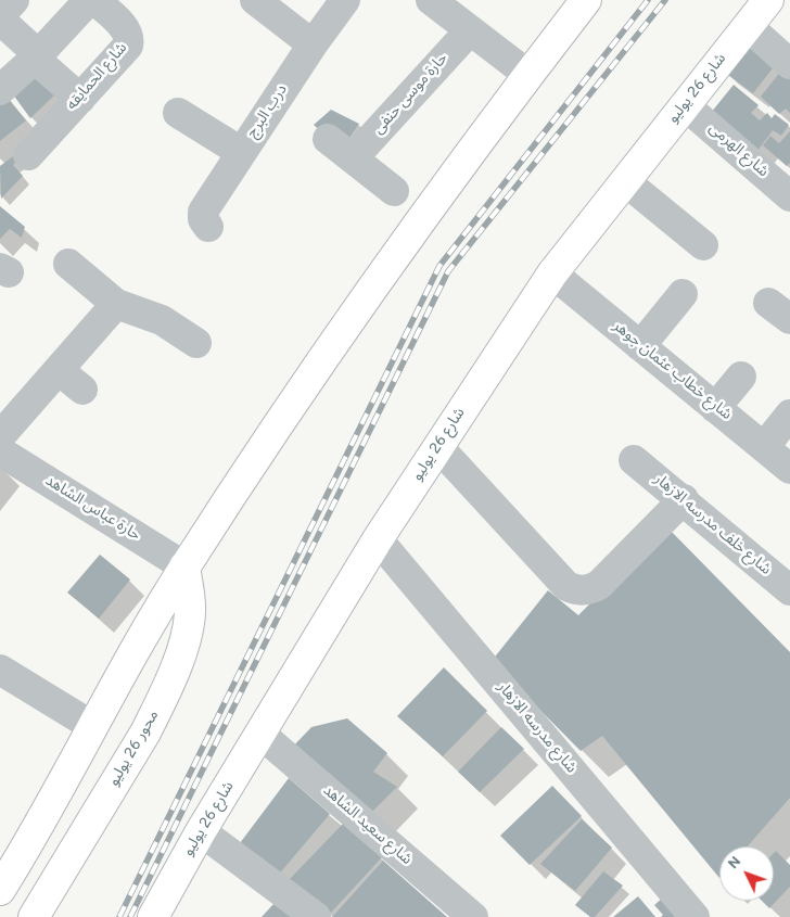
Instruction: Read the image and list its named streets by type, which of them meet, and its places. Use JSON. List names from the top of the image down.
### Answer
{
  "streets": {
    "main road": ["شارع 26 يوليو", "محور 26 يوليو"],
    "street": [
      "شارع الحمايقه",
      "حارة موسى حنفى",
      "درب البرج",
      "شارع الهرمى",
      "شارع خطاب عثمان جوهر",
      "حارة عباس الشاهد",
      "شارع خلف مدرسه الازهار",
      "شارع مدرسه الازهار",
      "شارع سعيد الشاهد"
    ]
  },
  "crossings": [
    ["شارع 26 يوليو", "شارع الهرمى"],
    ["شارع 26 يوليو", "شارع خطاب عثمان جوهر"],
    ["شارع 26 يوليو", "شارع مدرسه الازهار"],
    ["شارع 26 يوليو", "شارع سعيد الشاهد"],
    ["حارة عباس الشاهد", "محور 26 يوليو"]
  ],
  "north": "top left"
}
